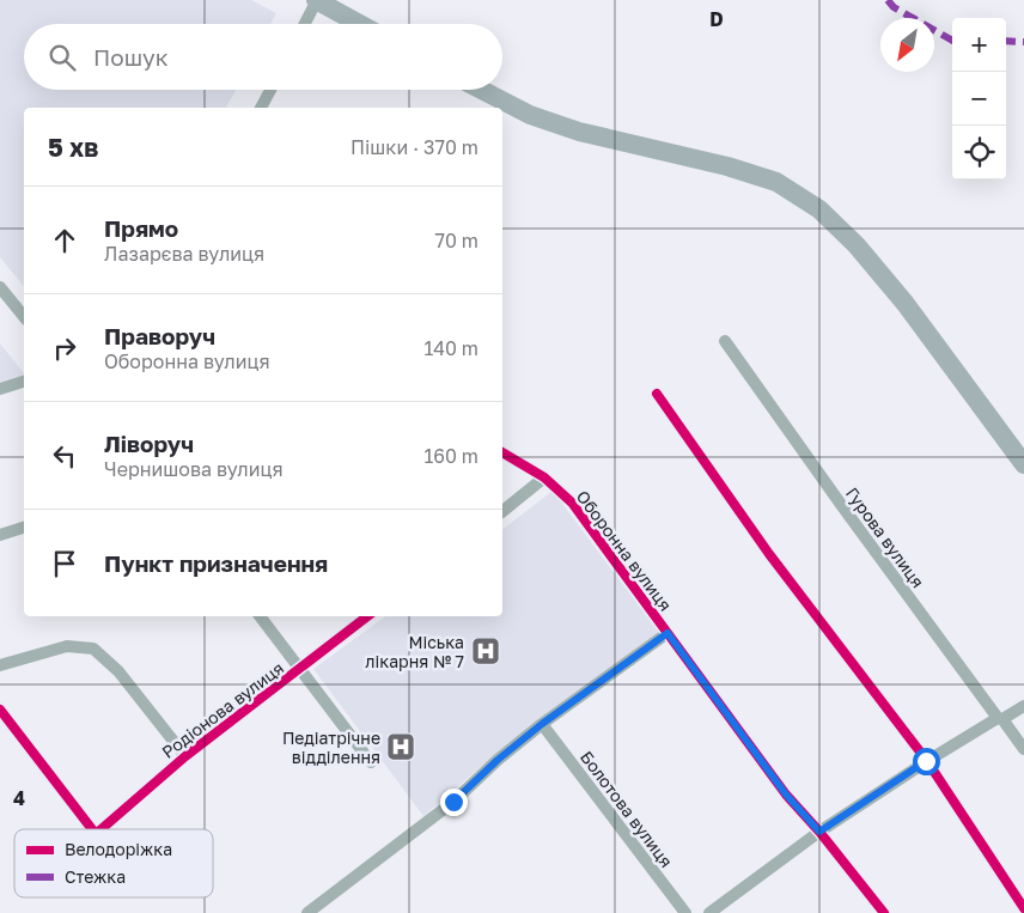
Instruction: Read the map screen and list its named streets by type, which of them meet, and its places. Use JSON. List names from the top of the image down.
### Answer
{
  "streets": {
    "street": [
      "Гурова вулиця",
      "Оборонна вулиця",
      "Родіонова вулиця",
      "Болотова вулиця"
    ]
  },
  "places": {
    "hospital": ["Міська лікарня № 7", "Педіатрічне відділення"]
  },
  "legend": ["Велодоріжка", "Стежка"],
  "north": "bottom left",
  "page": {
    "map_buttons": ["+", "−"],
    "search": "Пошук",
    "heading": ["5 хв", "Пішки · 370 m"],
    "list": [
      ["Прямо", "Лазарєва вулиця", "70 m"],
      ["Праворуч", "Оборонна вулиця", "140 m"],
      ["Ліворуч", "Чернишова вулиця", "160 m"],
      "Пункт призначення"
    ]
  },
  "grid": {
    "columns": ["D"],
    "rows": ["4"]
  }
}
